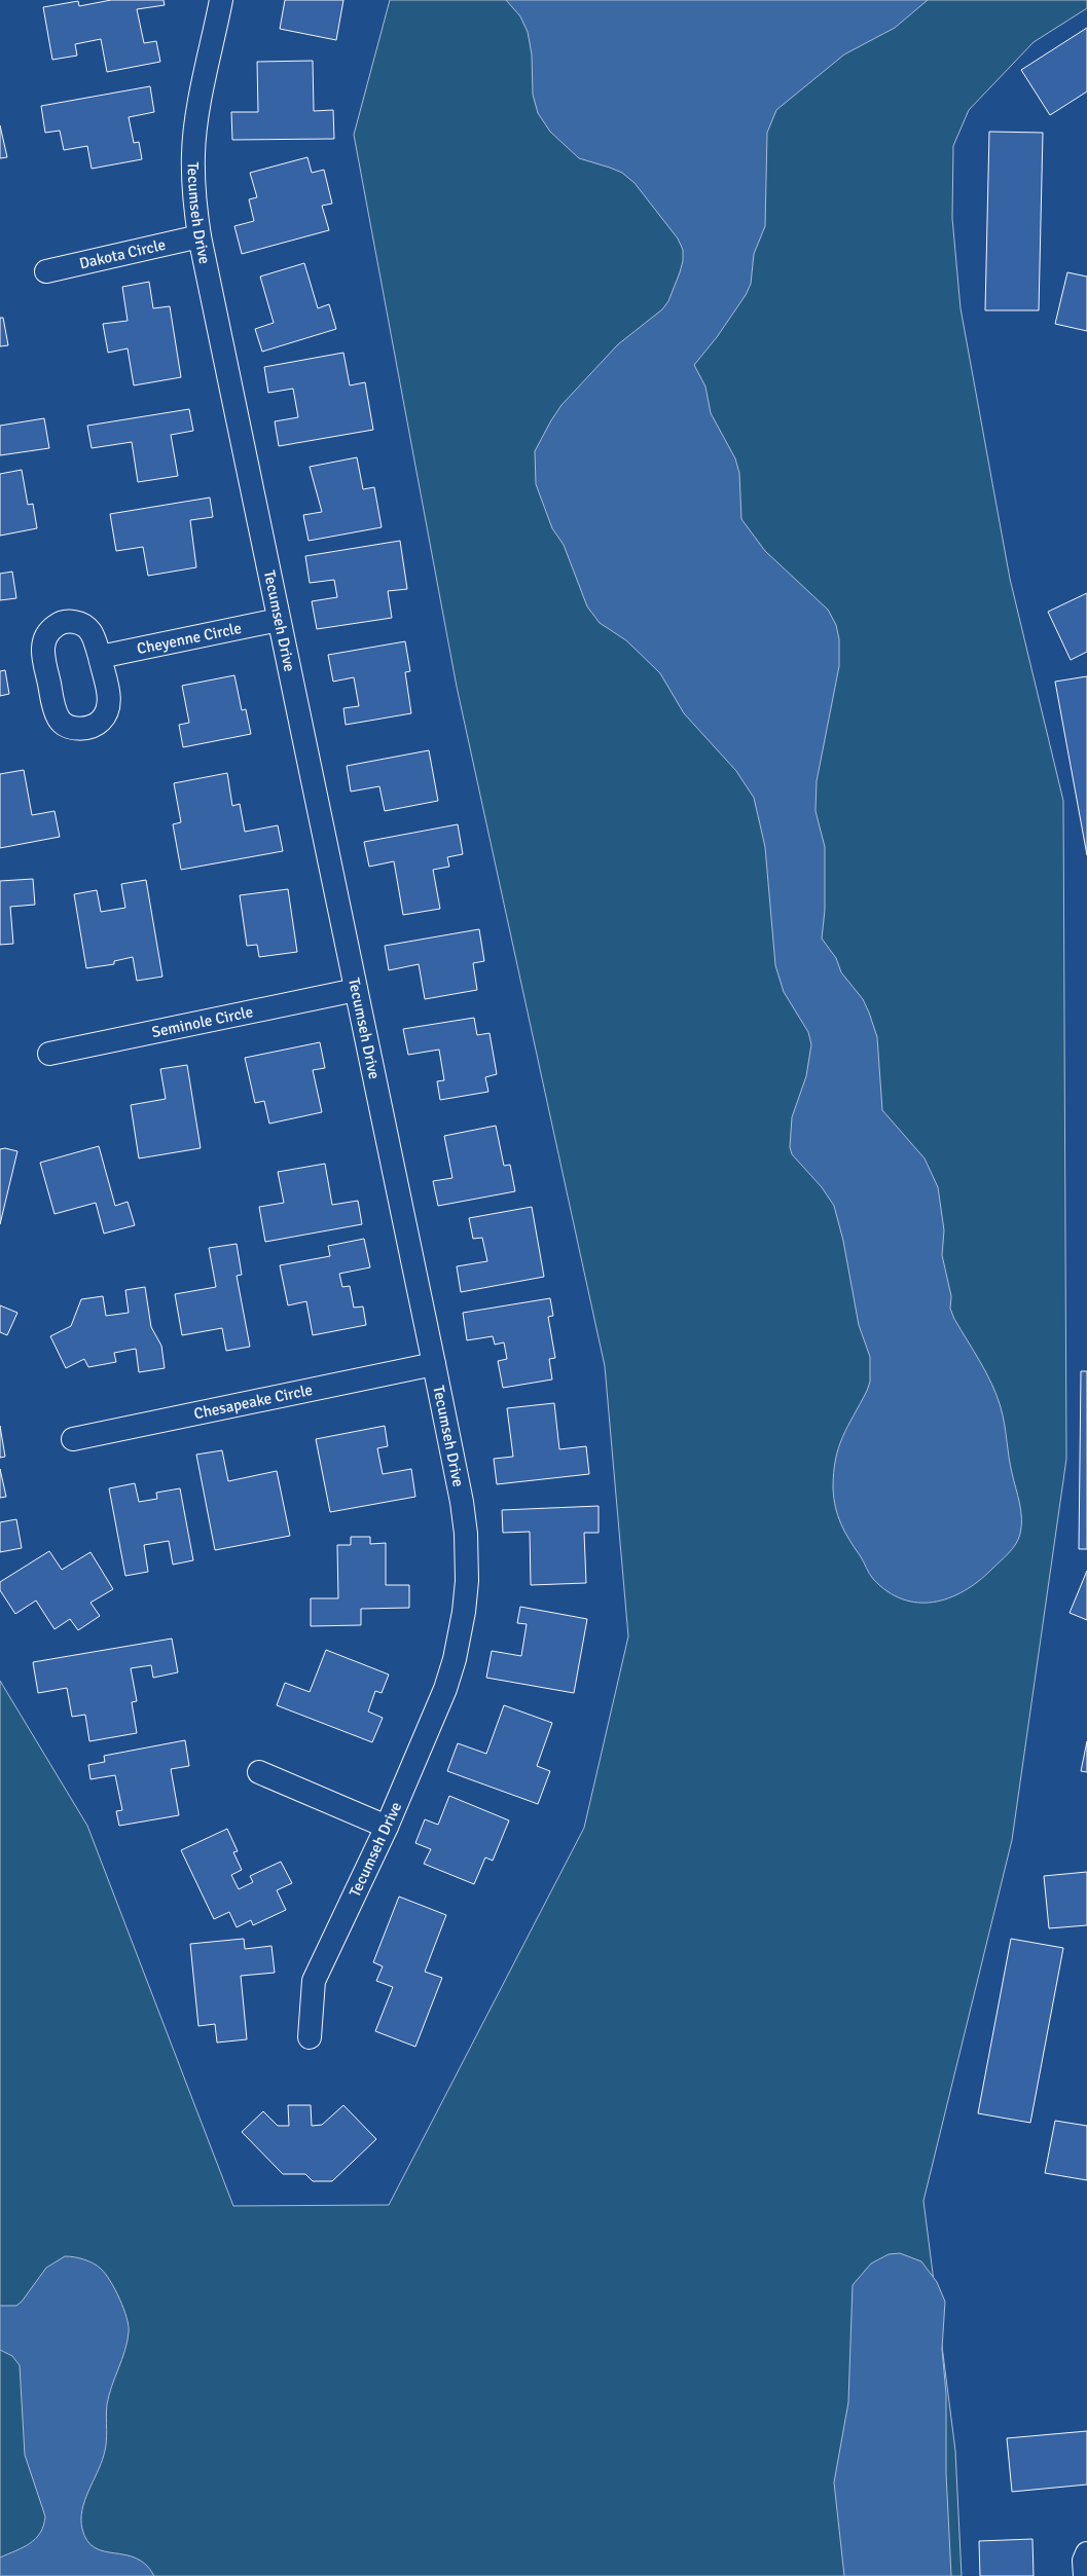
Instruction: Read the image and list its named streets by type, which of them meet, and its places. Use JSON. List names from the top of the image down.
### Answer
{
  "streets": {
    "street": [
      "Tecumseh Drive",
      "Dakota Circle",
      "Cheyenne Circle",
      "Seminole Circle",
      "Chesapeake Circle"
    ]
  },
  "crossings": [
    ["Tecumseh Drive", "Dakota Circle"],
    ["Tecumseh Drive", "Cheyenne Circle"],
    ["Tecumseh Drive", "Seminole Circle"],
    ["Tecumseh Drive", "Chesapeake Circle"]
  ]
}
